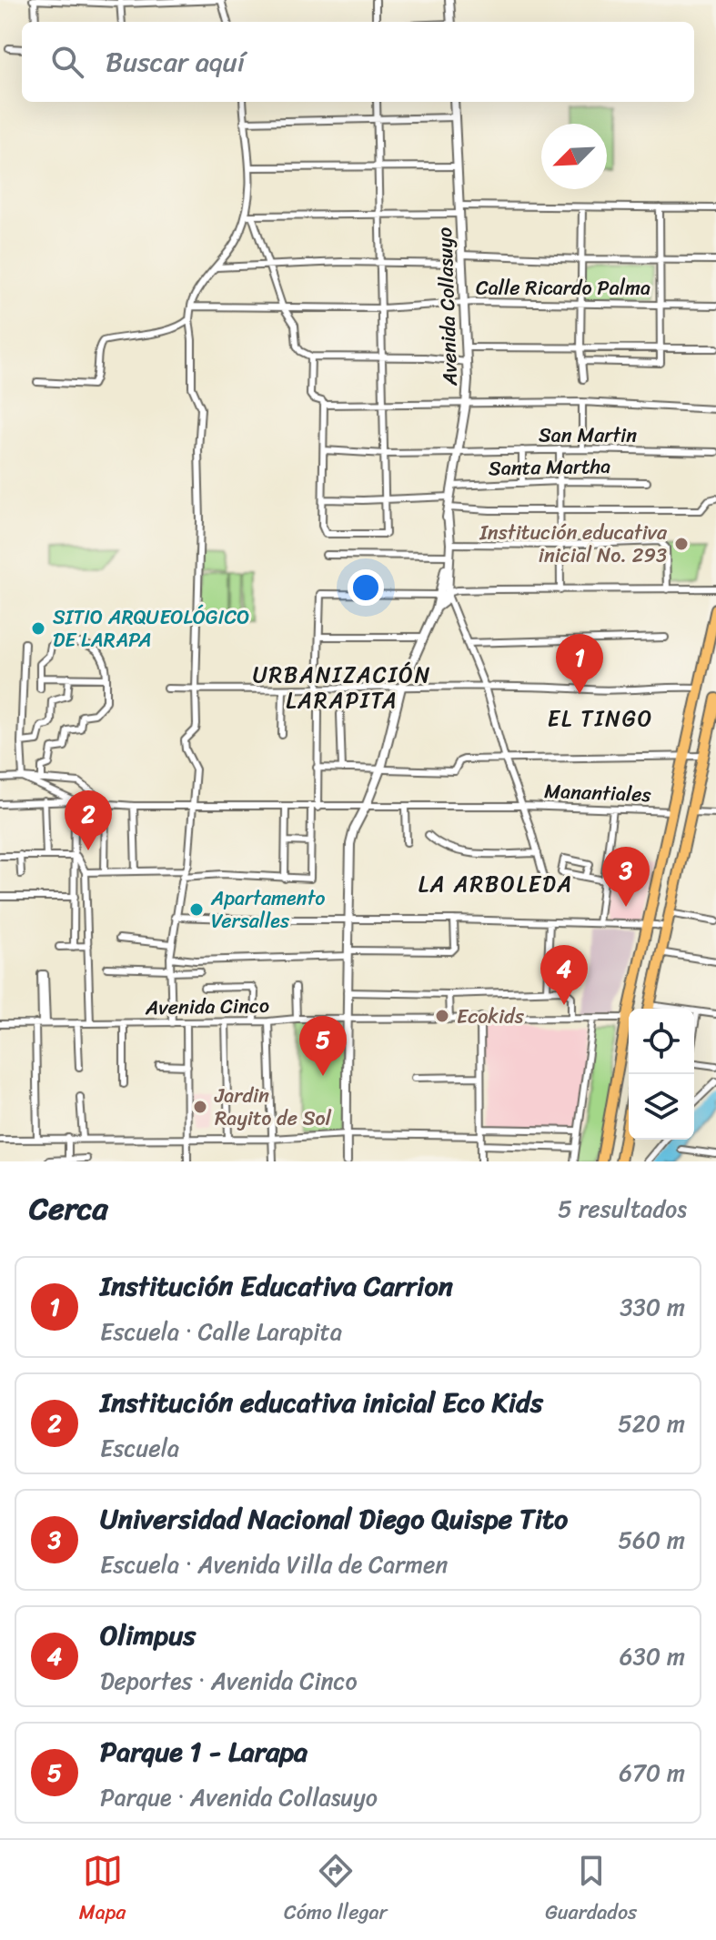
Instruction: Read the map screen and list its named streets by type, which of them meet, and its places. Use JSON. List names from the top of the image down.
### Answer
{
  "streets": {
    "street": [
      "Calle Ricardo Palma",
      "Avenida Collasuyo",
      "San Martin",
      "Santa Martha",
      "Manantiales",
      "Avenida Cinco"
    ]
  },
  "crossings": [
    ["Calle Ricardo Palma", "Avenida Collasuyo"],
    ["Avenida Collasuyo", "San Martin"],
    ["Avenida Collasuyo", "Santa Martha"]
  ],
  "districts": ["URBANIZACIÓN LARAPITA", "EL TINGO", "LA ARBOLEDA"],
  "places": [
    "Institución educativa inicial No. 293",
    "SITIO ARQUEOLÓGICO DE LARAPA",
    "Apartamento Versalles",
    "Ecokids",
    "Jardin Rayito de Sol"
  ],
  "north": "bottom left",
  "page": {
    "search": "Buscar aquí",
    "pins": [
      "1",
      "2",
      "3",
      "4",
      "5"
    ],
    "heading": ["Cerca", "5 resultados"],
    "list": [
      {
        "mark": "1",
        "name": "Institución Educativa Carrion",
        "note": "Escuela · Calle Larapita",
        "value": "330 m"
      },
      {
        "mark": "2",
        "name": "Institución educativa inicial Eco Kids",
        "note": "Escuela",
        "value": "520 m"
      },
      {
        "mark": "3",
        "name": "Universidad Nacional Diego Quispe Tito",
        "note": "Escuela · Avenida Villa de Carmen",
        "value": "560 m"
      },
      {
        "mark": "4",
        "name": "Olimpus",
        "note": "Deportes · Avenida Cinco",
        "value": "630 m"
      },
      {
        "mark": "5",
        "name": "Parque 1 - Larapa",
        "note": "Parque · Avenida Collasuyo",
        "value": "670 m"
      }
    ],
    "nav": ["Mapa", "Cómo llegar", "Guardados"]
  }
}
